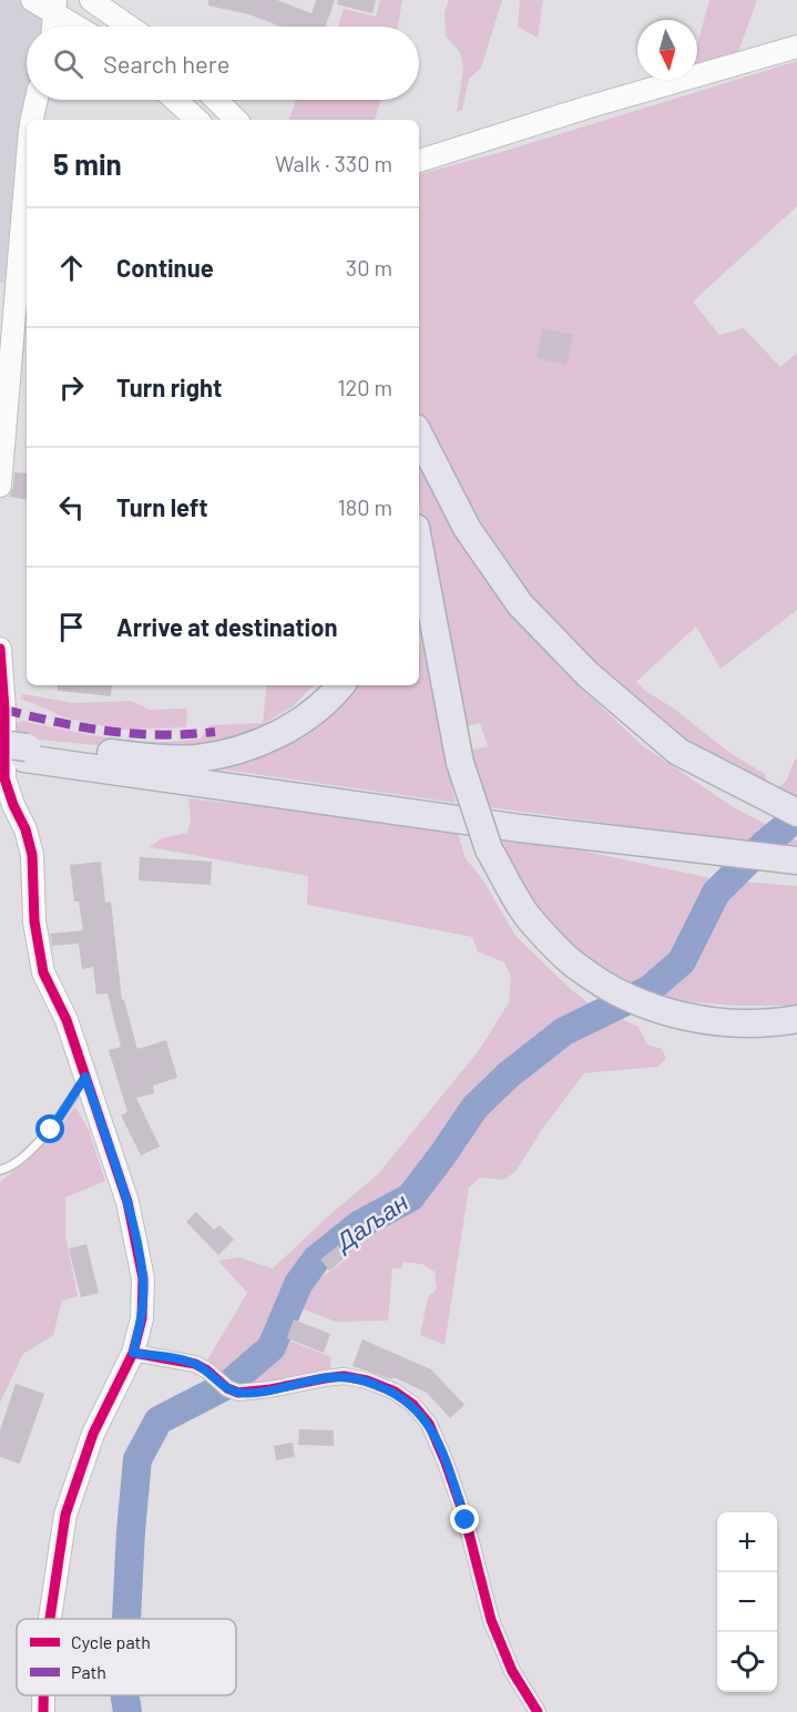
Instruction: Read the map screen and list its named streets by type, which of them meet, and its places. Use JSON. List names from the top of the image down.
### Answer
{
  "water": ["Даљан"],
  "legend": ["Cycle path", "Path"],
  "north": "bottom",
  "page": {
    "search": "Search here",
    "heading": ["5 min", "Walk · 330 m"],
    "list": [
      ["Continue", "30 m"],
      ["Turn right", "120 m"],
      ["Turn left", "180 m"],
      "Arrive at destination"
    ],
    "map_buttons": ["+", "−"]
  }
}
